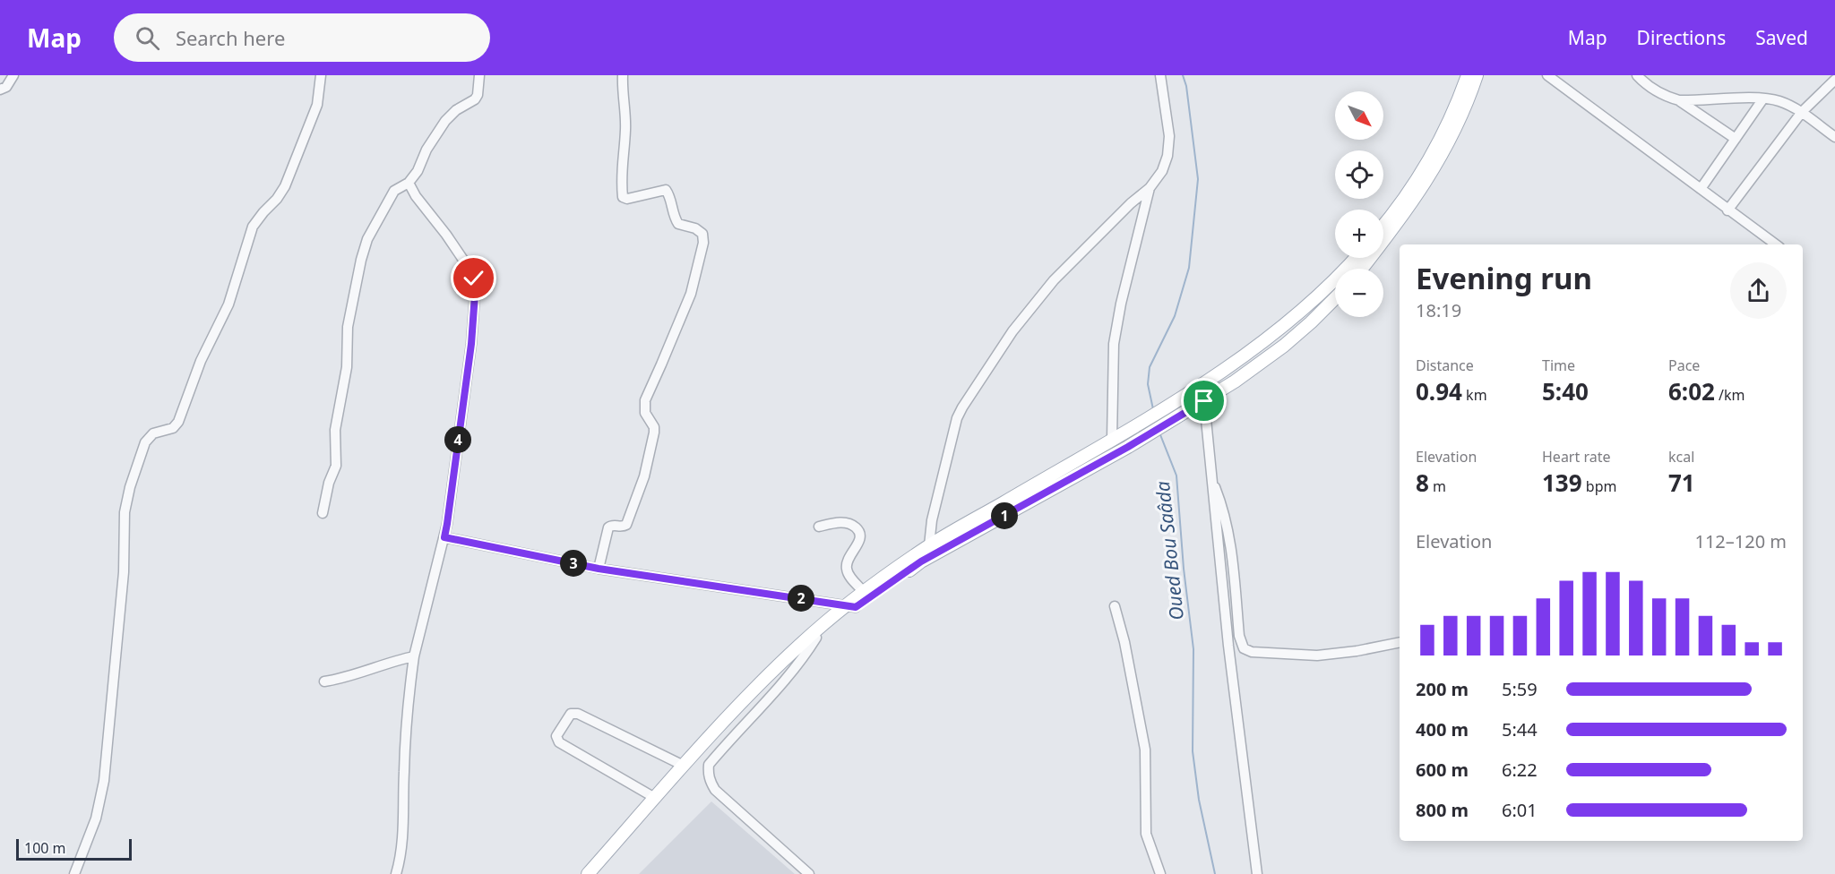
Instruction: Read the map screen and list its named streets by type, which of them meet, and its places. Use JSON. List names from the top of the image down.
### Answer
{
  "water": ["Oued Bou Saâda"],
  "scale_bar": "100 m",
  "north": "bottom right",
  "page": {
    "header": "Map",
    "search": "Search here",
    "nav": ["Map", "Directions", "Saved"],
    "map_buttons": ["+", "−"],
    "heading": ["Evening run", "18:19"],
    "stats": [
      ["Distance", "0.94 km"],
      ["Time", "5:40"],
      ["Pace", "6:02 /km"],
      ["Elevation", "8 m"],
      ["Heart rate", "139 bpm"],
      ["kcal", "71"]
    ],
    "pins": [
      "4",
      "1",
      "3",
      "2"
    ],
    "chart": ["Elevation", "112–120 m"],
    "list": [
      {
        "name": "200 m",
        "note": "5:59"
      },
      {
        "name": "400 m",
        "note": "5:44"
      },
      {
        "name": "600 m",
        "note": "6:22"
      },
      {
        "name": "800 m",
        "note": "6:01"
      }
    ],
    "scale": "100 m"
  }
}
